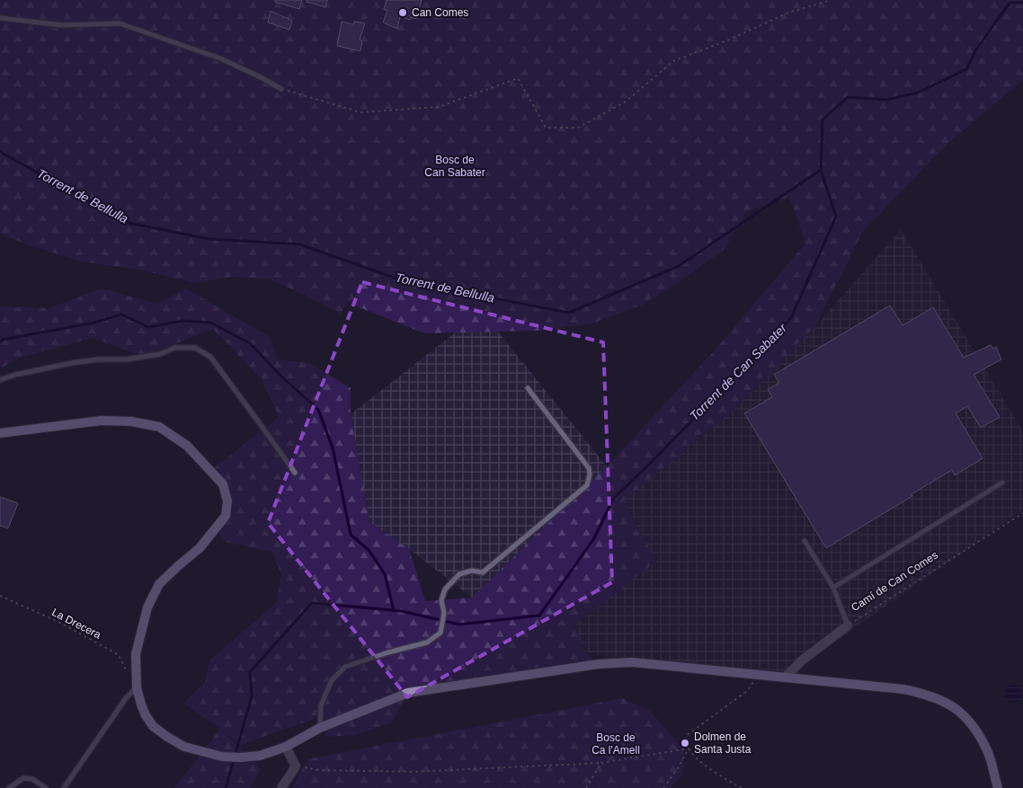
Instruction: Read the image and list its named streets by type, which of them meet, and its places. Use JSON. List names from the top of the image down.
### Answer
{
  "streets": {
    "street": ["Camí de Can Comes"],
    "path": ["La Drecera"]
  },
  "water": ["Torrent de Bellulla", "Torrent de Can Sabater"],
  "parks": ["Bosc de Can Sabater", "Bosc de Ca l'Amell"],
  "places": ["Can Comes", "Dolmen de Santa Justa"]
}
